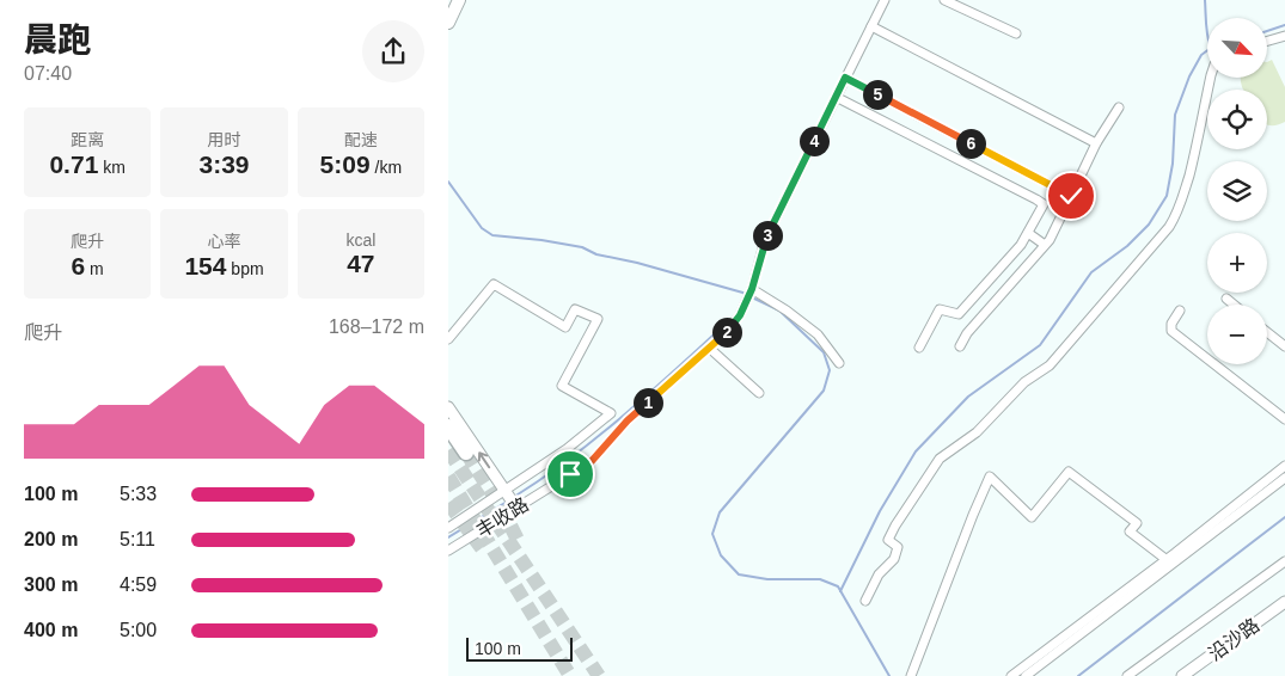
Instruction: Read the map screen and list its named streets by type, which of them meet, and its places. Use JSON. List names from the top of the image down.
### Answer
{
  "streets": {
    "street": ["丰收路", "沿沙路"]
  },
  "scale_bar": "100 m",
  "north": "bottom right",
  "page": {
    "heading": ["晨跑", "07:40"],
    "map_buttons": ["+", "−"],
    "pins": [
      "5",
      "4",
      "6",
      "3",
      "2",
      "1"
    ],
    "stats": [
      ["距离", "0.71 km"],
      ["用时", "3:39"],
      ["配速", "5:09 /km"],
      ["爬升", "6 m"],
      ["心率", "154 bpm"],
      ["kcal", "47"]
    ],
    "chart": ["爬升", "168–172 m"],
    "list": [
      {
        "name": "100 m",
        "note": "5:33"
      },
      {
        "name": "200 m",
        "note": "5:11"
      },
      {
        "name": "300 m",
        "note": "4:59"
      },
      {
        "name": "400 m",
        "note": "5:00"
      }
    ],
    "scale": "100 m"
  }
}
